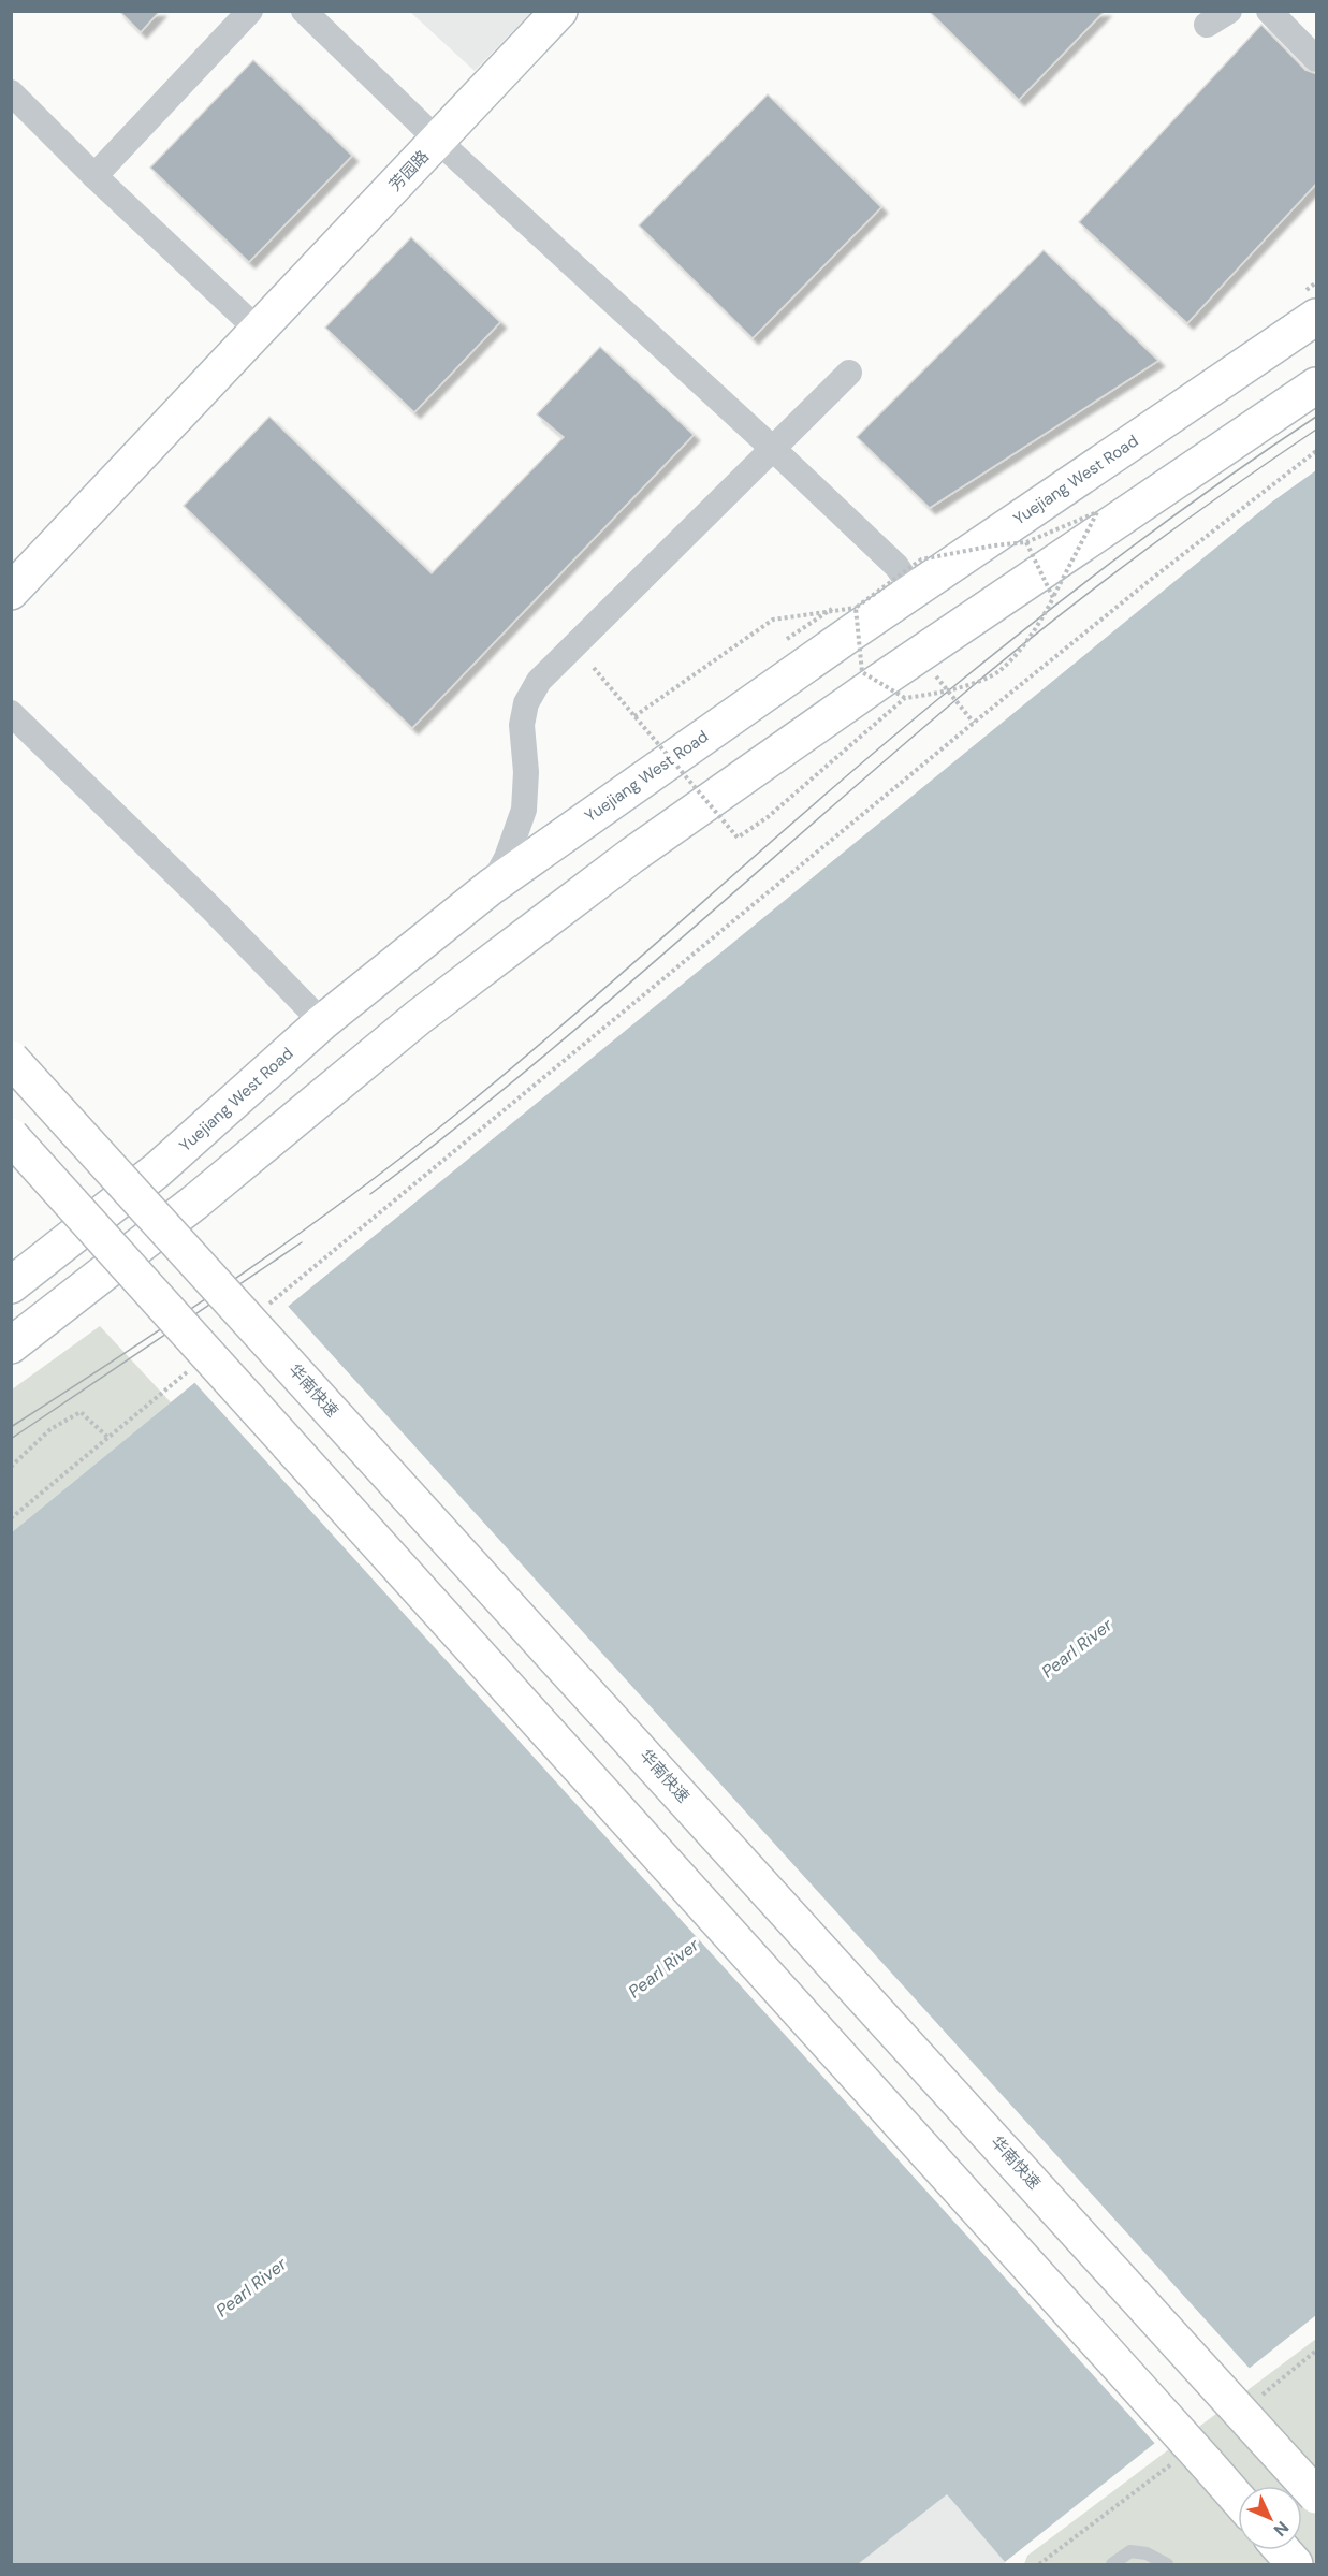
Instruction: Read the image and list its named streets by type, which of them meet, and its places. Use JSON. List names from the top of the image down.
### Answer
{
  "streets": {
    "main road": ["芳园路", "Yuejiang West Road", "华南快速"]
  },
  "water": ["Pearl River"],
  "north": "bottom right"
}
